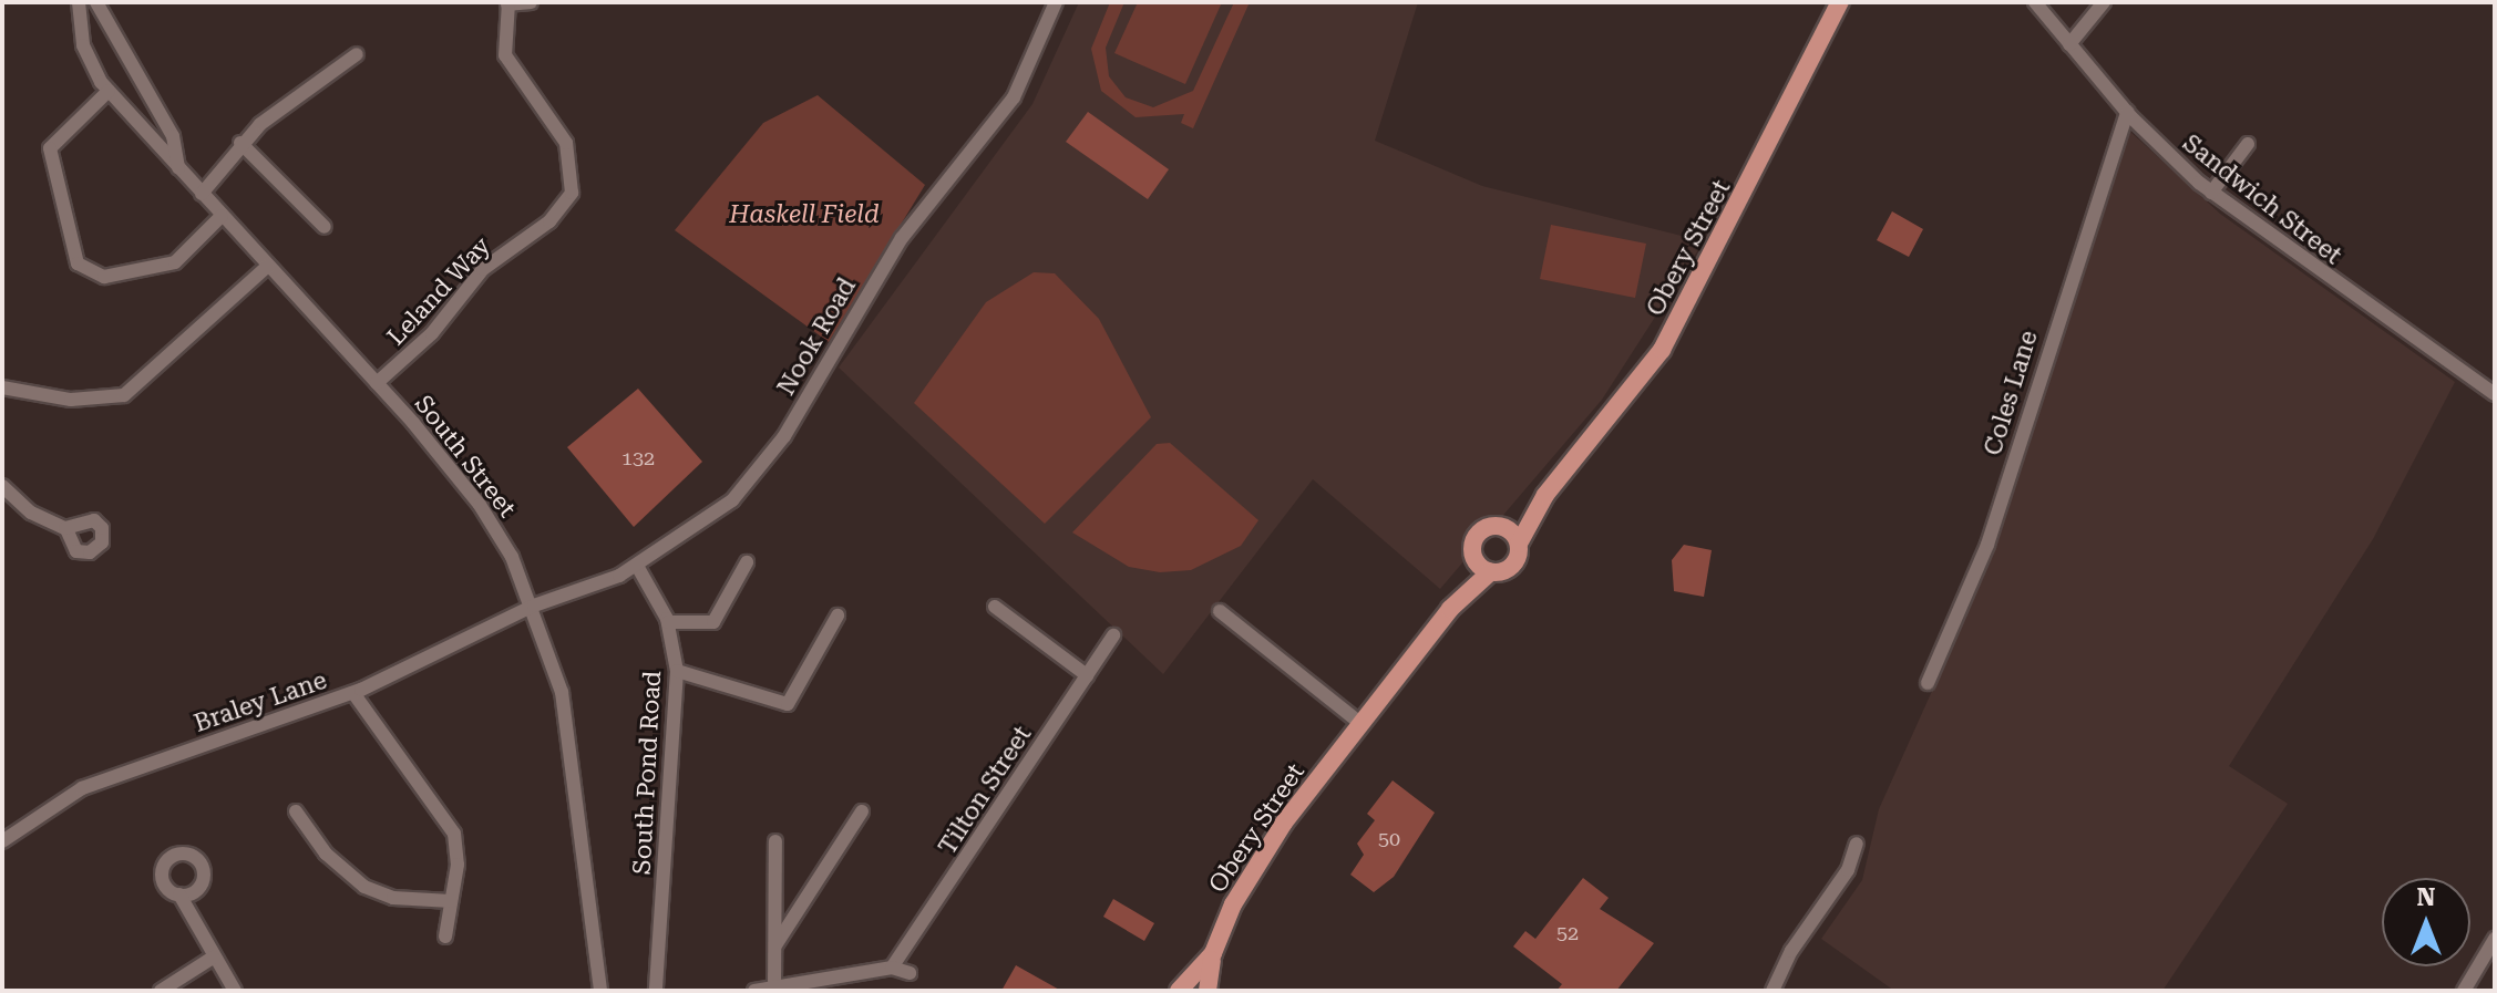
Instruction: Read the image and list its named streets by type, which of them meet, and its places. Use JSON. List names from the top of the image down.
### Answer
{
  "streets": {
    "main road": ["Obery Street"],
    "street": [
      "Sandwich Street",
      "Leland Way",
      "Nook Road",
      "Coles Lane",
      "South Street",
      "Braley Lane",
      "South Pond Road",
      "Tilton Street"
    ]
  },
  "crossings": [
    ["Sandwich Street", "Coles Lane"],
    ["Leland Way", "South Street"],
    ["Nook Road", "South Street"],
    ["Nook Road", "Braley Lane"],
    ["Nook Road", "South Pond Road"],
    ["South Street", "Braley Lane"]
  ],
  "parks": ["Haskell Field"],
  "house_numbers": ["132", "50", "52"],
  "north": "top"
}
